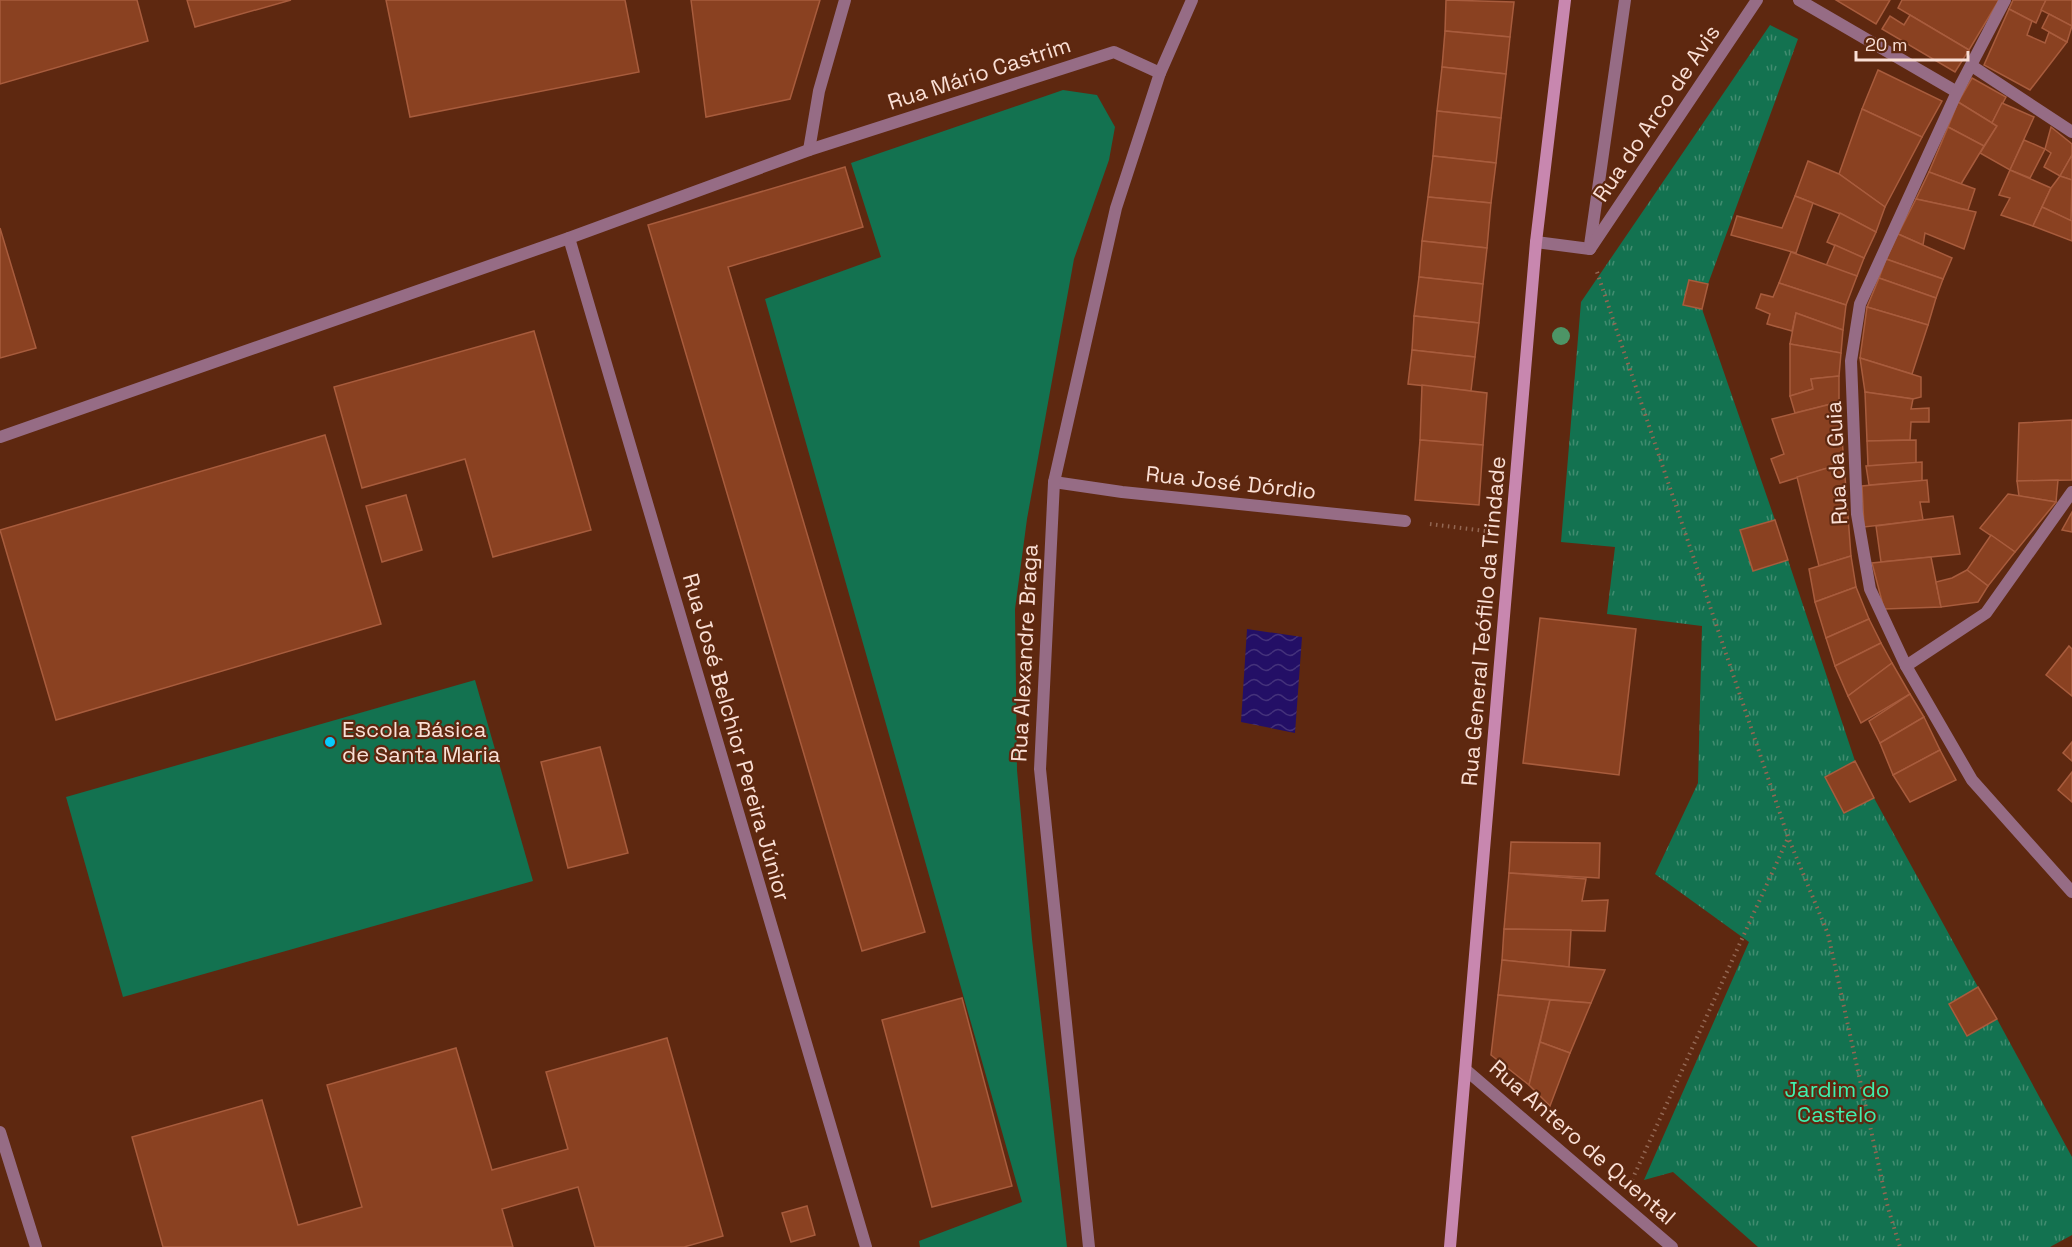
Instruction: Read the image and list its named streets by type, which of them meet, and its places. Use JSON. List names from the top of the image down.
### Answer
{
  "streets": {
    "main road": ["Rua General Teófilo da Trindade"],
    "street": [
      "Rua Mário Castrim",
      "Rua do Arco de Avis",
      "Rua da Guia",
      "Rua José Dórdio",
      "Rua Alexandre Braga",
      "Rua José Belchior Pereira Júnior",
      "Rua Antero de Quental"
    ]
  },
  "crossings": [
    ["Rua Mário Castrim", "Rua Alexandre Braga"],
    ["Rua Mário Castrim", "Rua José Belchior Pereira Júnior"],
    ["Rua José Dórdio", "Rua Alexandre Braga"],
    ["Rua General Teófilo da Trindade", "Rua Antero de Quental"]
  ],
  "parks": ["Jardim do Castelo"],
  "places": ["Escola Básica de Santa Maria"],
  "scale_bar": "20 m"
}
